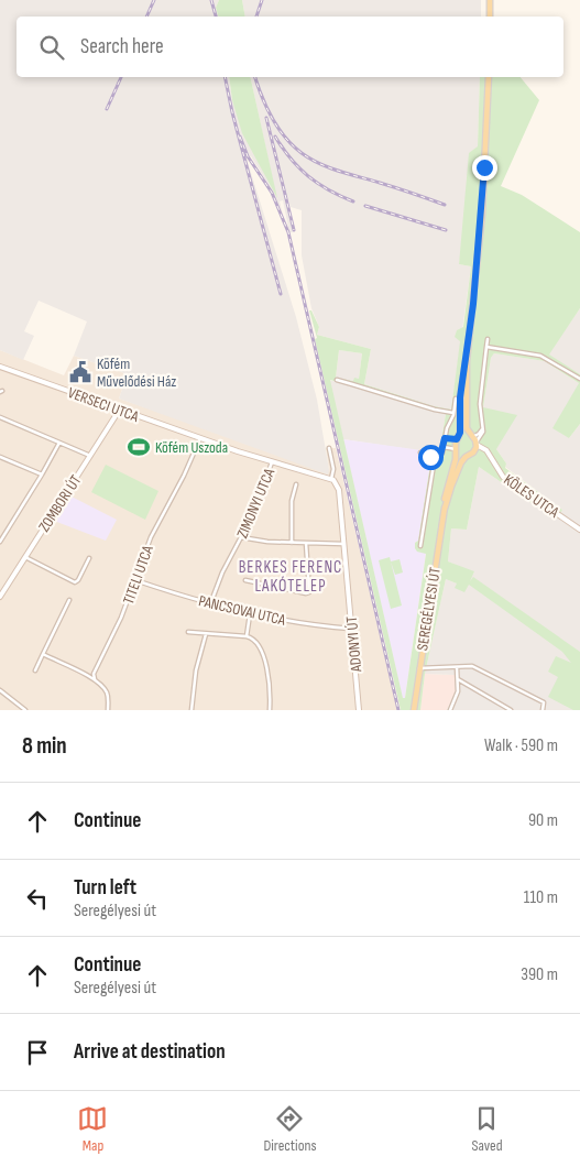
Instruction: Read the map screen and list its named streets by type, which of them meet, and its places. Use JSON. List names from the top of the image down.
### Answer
{
  "streets": {
    "main road": ["SEREGÉLYESI ÚT"],
    "street": [
      "VERSECI UTCA",
      "KÖLES UTCA",
      "ZOMBORI ÚT",
      "ZIMONYI UTCA",
      "TITELI UTCA",
      "PANCSOVAI UTCA",
      "ADONYI ÚT"
    ]
  },
  "crossings": [
    ["VERSECI UTCA", "ZOMBORI ÚT"],
    ["VERSECI UTCA", "ZIMONYI UTCA"],
    ["VERSECI UTCA", "TITELI UTCA"],
    ["VERSECI UTCA", "ADONYI ÚT"],
    ["KÖLES UTCA", "SEREGÉLYESI ÚT"],
    ["ZIMONYI UTCA", "PANCSOVAI UTCA"],
    ["TITELI UTCA", "PANCSOVAI UTCA"],
    ["PANCSOVAI UTCA", "ADONYI ÚT"]
  ],
  "districts": ["BERKES FERENC LAKÓTELEP"],
  "places": {
    "public building": ["Köfém Művelődési Ház"],
    "sports": ["Köfém Uszoda"]
  },
  "page": {
    "search": "Search here",
    "heading": ["8 min", "Walk · 590 m"],
    "list": [
      ["Continue", "90 m"],
      ["Turn left", "Seregélyesi út", "110 m"],
      ["Continue", "Seregélyesi út", "390 m"],
      "Arrive at destination"
    ],
    "nav": ["Map", "Directions", "Saved"]
  }
}
